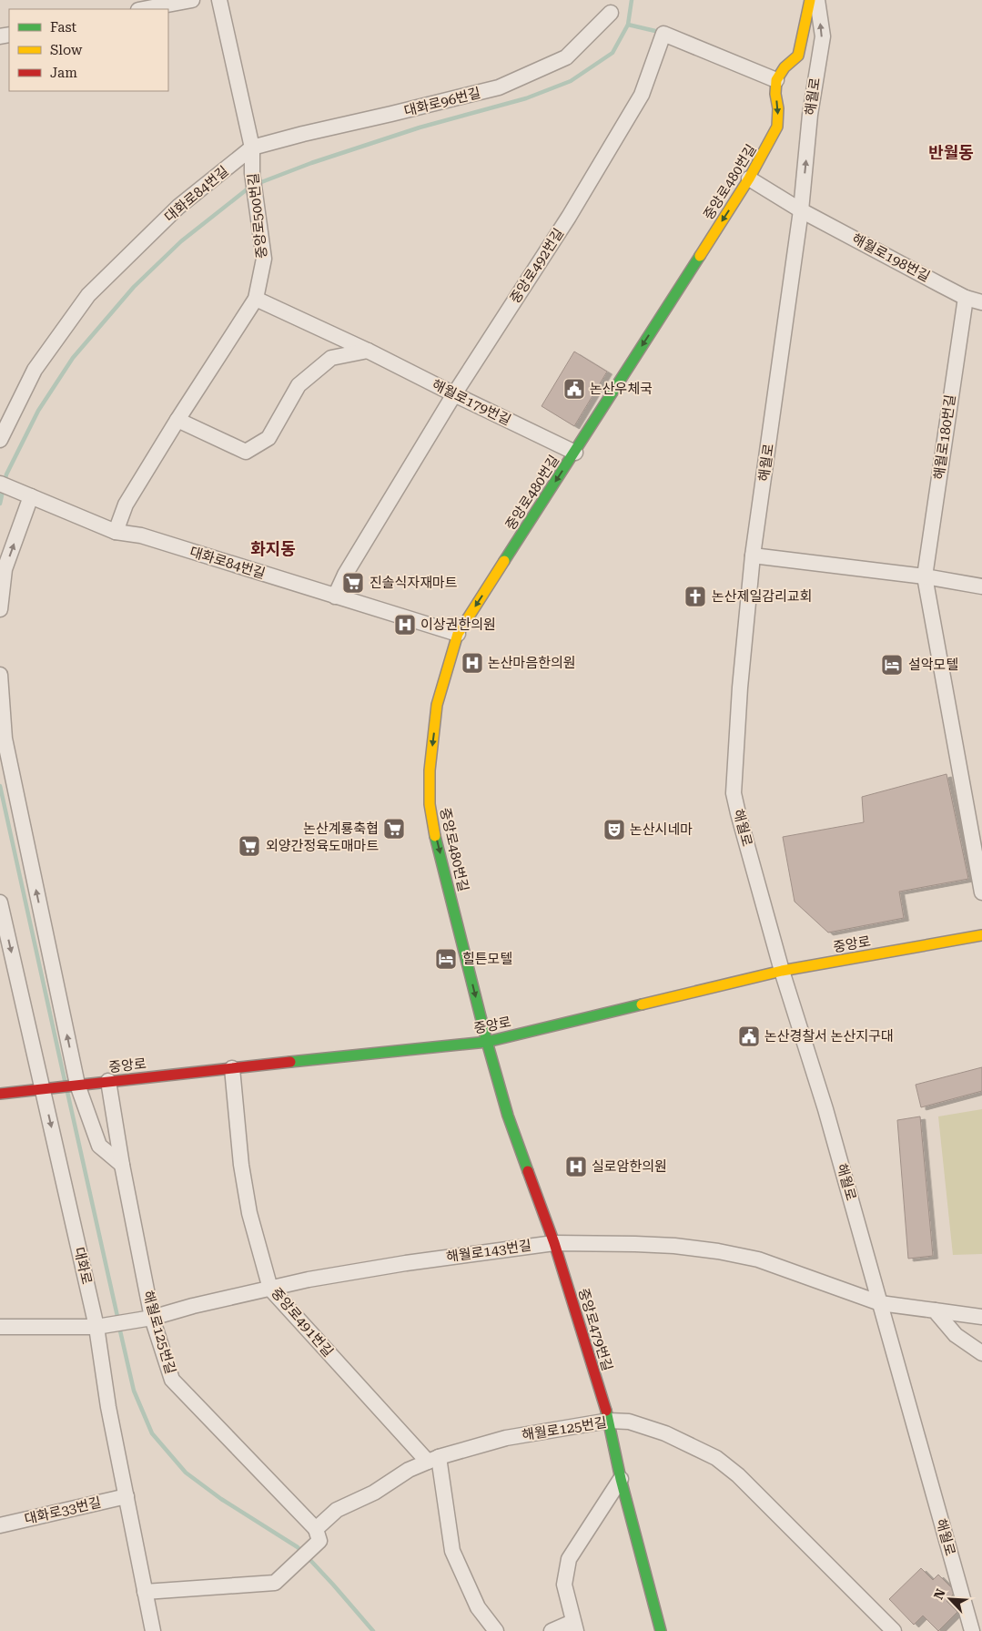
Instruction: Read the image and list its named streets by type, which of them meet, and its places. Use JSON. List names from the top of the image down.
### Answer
{
  "streets": {
    "street": [
      "해월로",
      "대화로96번길",
      "중앙로480번길",
      "대화로84번길",
      "중앙로500번길",
      "해월로198번길",
      "중앙로492번길",
      "해월로179번길",
      "해월로180번길",
      "중앙로",
      "해월로143번길",
      "대화로",
      "중앙로491번길",
      "중앙로479번길",
      "해월로125번길",
      "대화로33번길"
    ]
  },
  "crossings": [
    ["해월로", "해월로198번길"],
    ["해월로", "중앙로"],
    ["해월로", "해월로143번길"],
    ["대화로96번길", "대화로84번길"],
    ["대화로96번길", "중앙로500번길"],
    ["중앙로480번길", "대화로84번길"],
    ["중앙로480번길", "해월로198번길"],
    ["중앙로480번길", "중앙로492번길"],
    ["중앙로480번길", "해월로179번길"],
    ["중앙로480번길", "중앙로"],
    ["중앙로480번길", "중앙로479번길"],
    ["대화로84번길", "중앙로500번길"],
    ["대화로84번길", "중앙로492번길"],
    ["중앙로500번길", "해월로179번길"],
    ["해월로198번길", "해월로180번길"],
    ["중앙로492번길", "해월로179번길"],
    ["중앙로", "대화로"],
    ["중앙로", "중앙로491번길"],
    ["중앙로", "중앙로479번길"],
    ["중앙로", "해월로125번길"],
    ["해월로143번길", "대화로"],
    ["해월로143번길", "중앙로491번길"],
    ["해월로143번길", "중앙로479번길"],
    ["해월로143번길", "해월로125번길"],
    ["대화로", "대화로33번길"],
    ["중앙로491번길", "해월로125번길"],
    ["중앙로479번길", "해월로125번길"]
  ],
  "one_way": ["중앙로480번길"],
  "districts": ["반월동", "화지동"],
  "places": {
    "public building": ["논산우체국", "논산경찰서 논산지구대"],
    "supermarket": ["진솔식자재마트", "논산계룡축협", "외양간정육도매마트"],
    "church": ["논산제일감리교회"],
    "hospital": ["이상권한의원", "논산마음한의원", "실로암한의원"],
    "hotel": ["설악모텔", "힐튼모텔"],
    "theatre": ["논산시네마"]
  },
  "legend": ["Fast", "Slow", "Jam"],
  "north": "top left"
}
